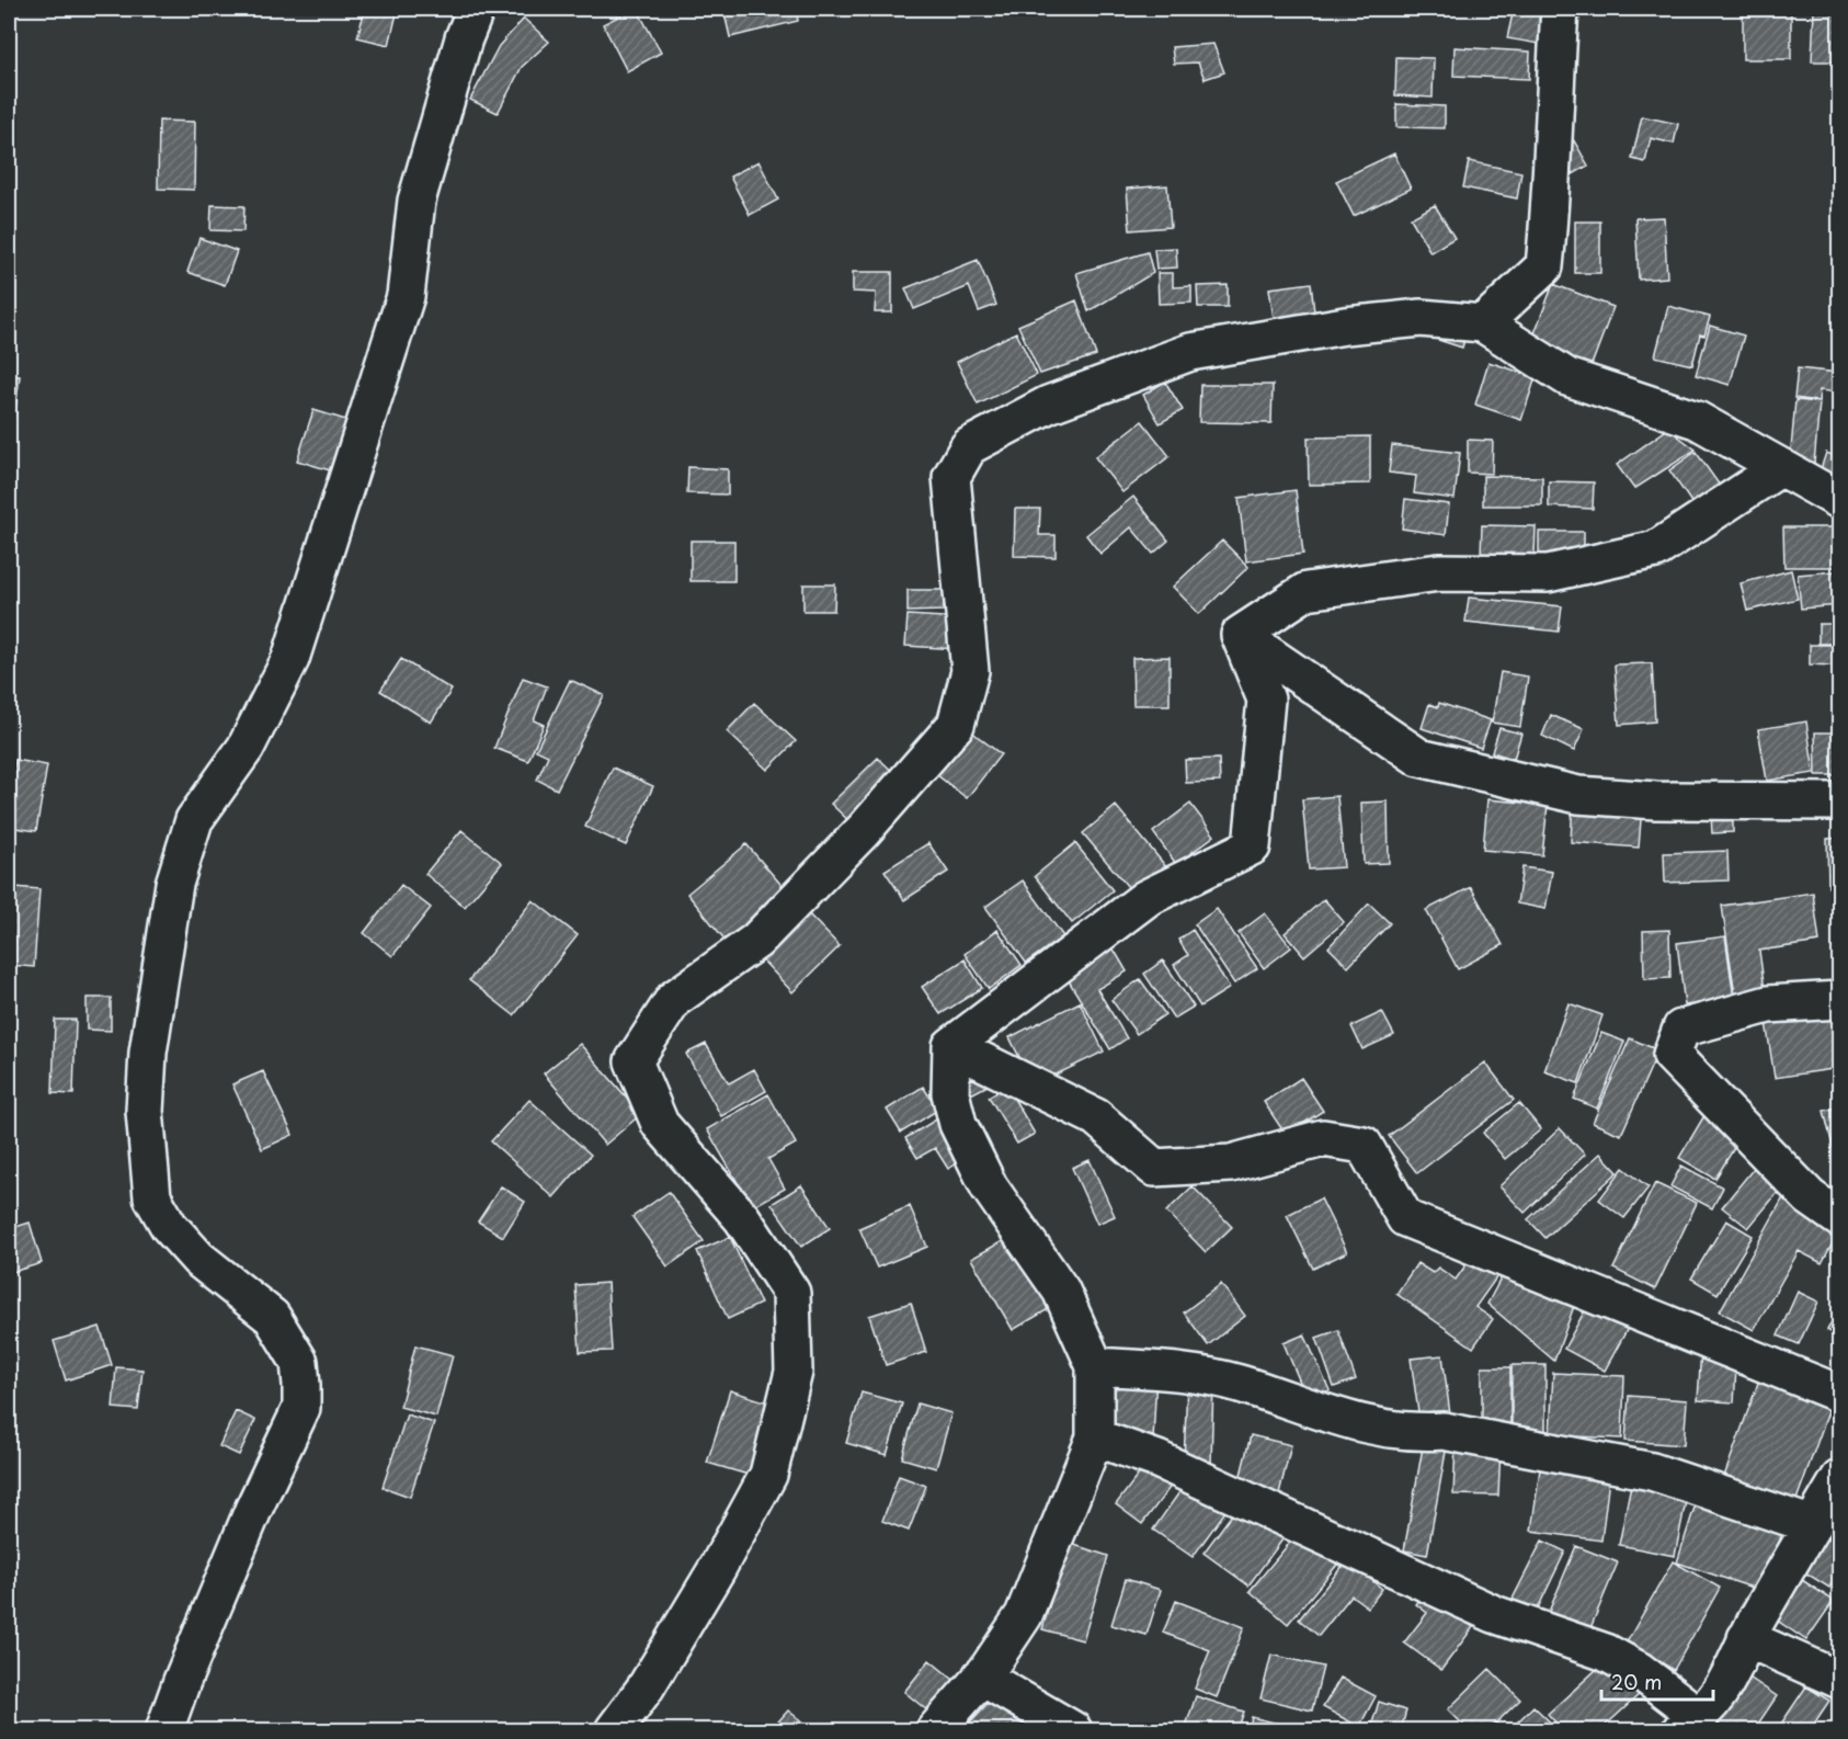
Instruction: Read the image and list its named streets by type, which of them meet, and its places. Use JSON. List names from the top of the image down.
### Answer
{
  "scale_bar": "20 m"
}
